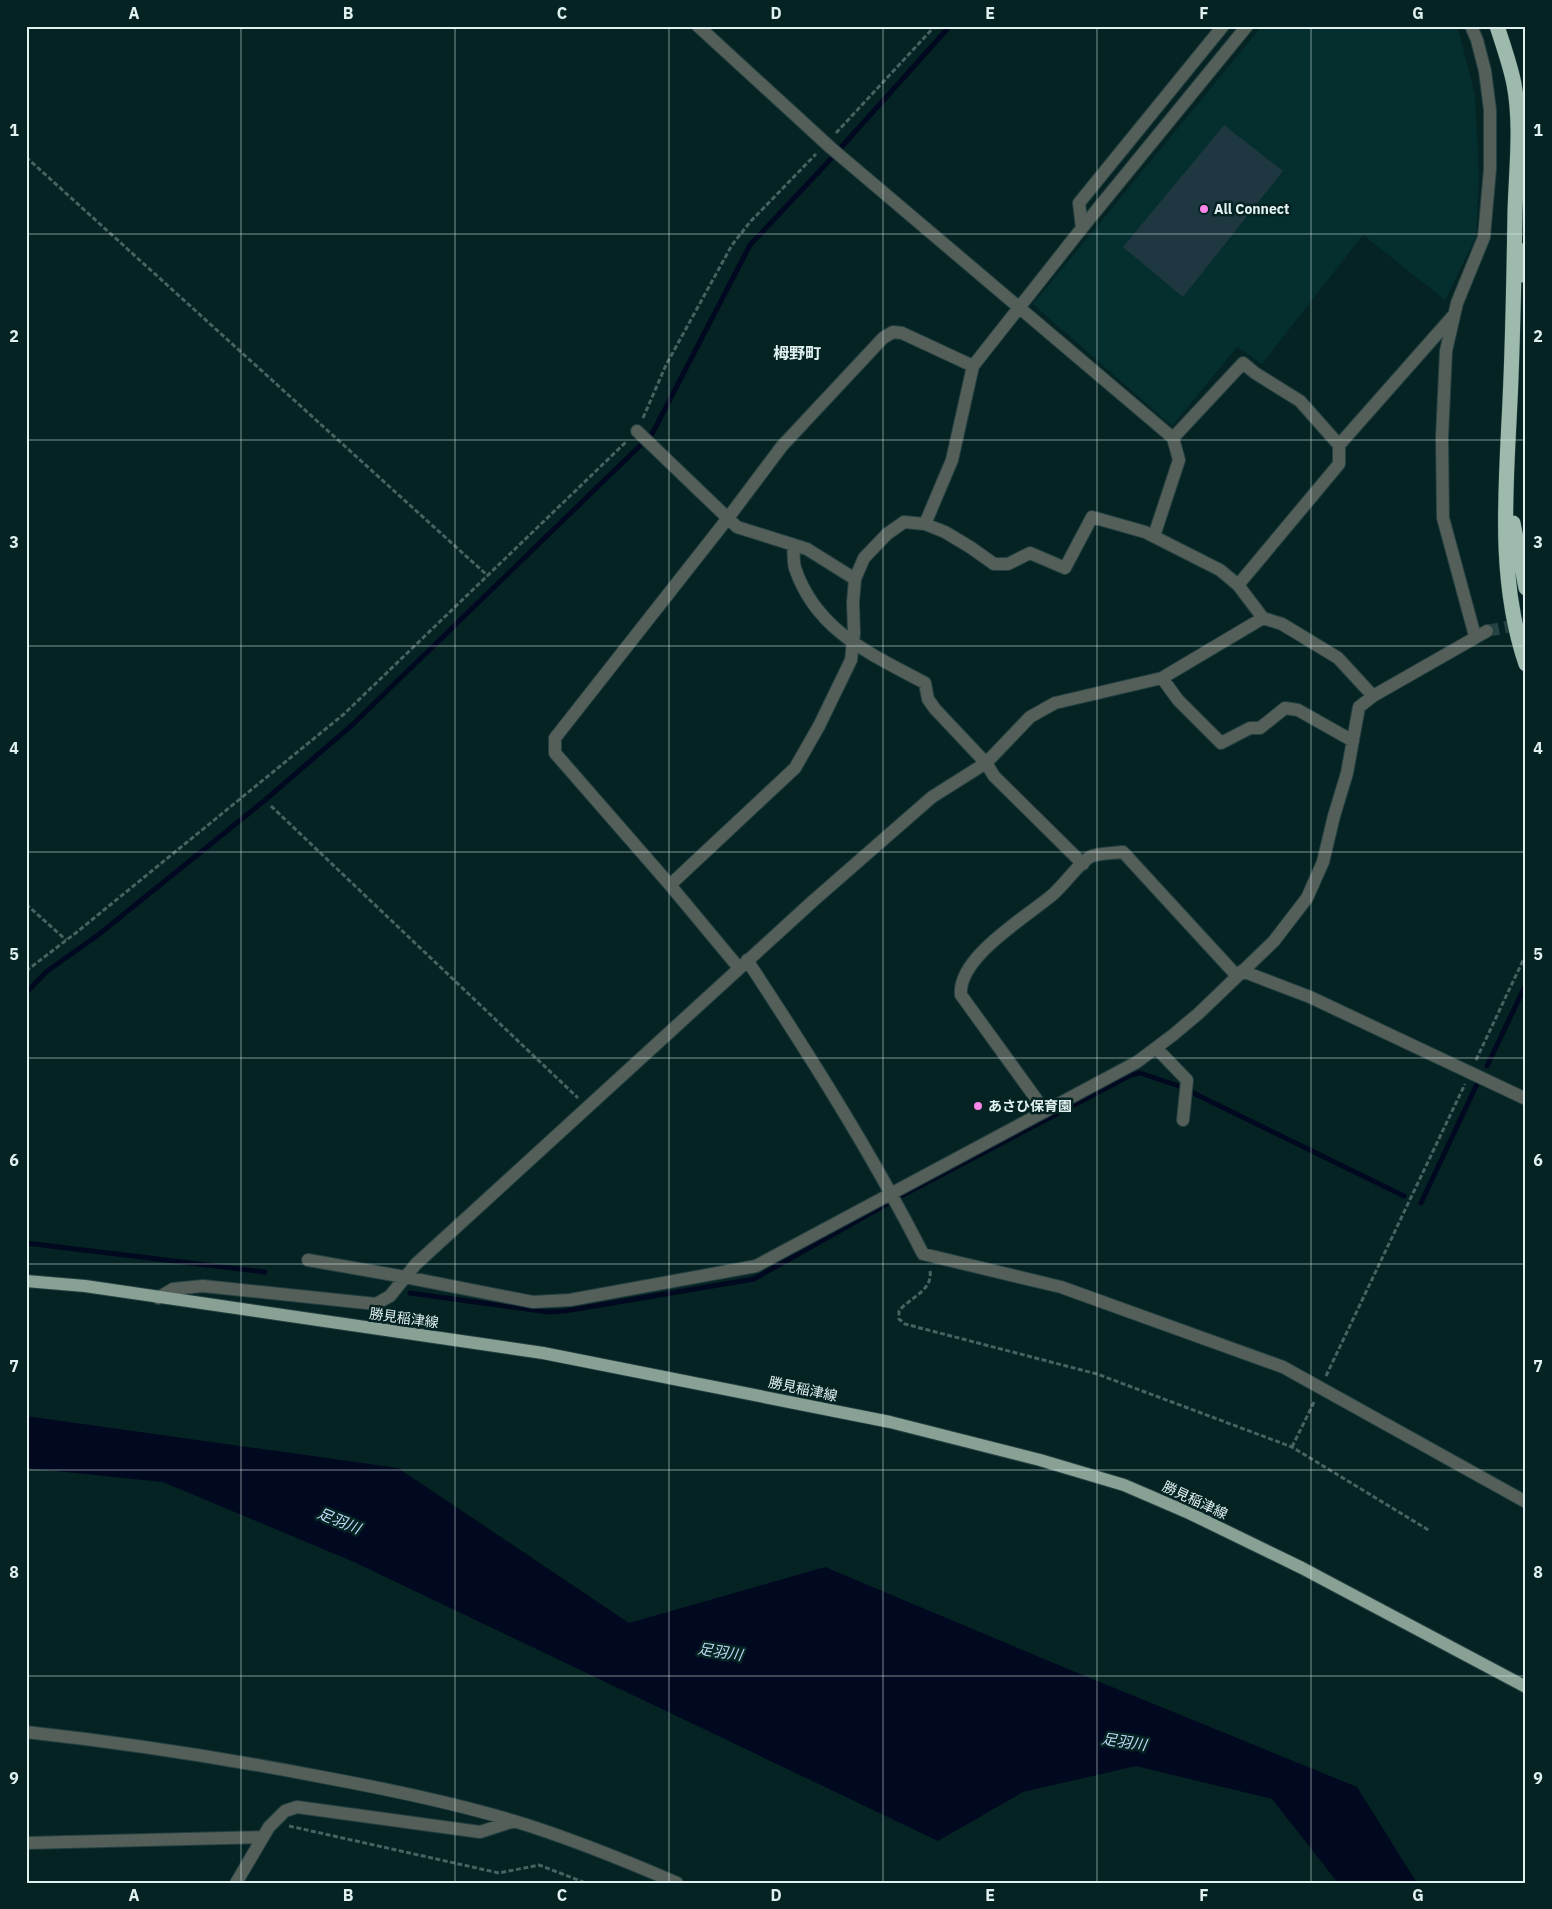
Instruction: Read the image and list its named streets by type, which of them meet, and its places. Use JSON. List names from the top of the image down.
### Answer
{
  "streets": {
    "main road": ["勝見稲津線"]
  },
  "districts": ["栂野町"],
  "water": ["足羽川"],
  "places": ["All Connect", "あさひ保育園"],
  "grid": {
    "columns": [
      "A",
      "B",
      "C",
      "D",
      "E",
      "F",
      "G"
    ],
    "rows": [
      "1",
      "2",
      "3",
      "4",
      "5",
      "6",
      "7",
      "8",
      "9"
    ]
  }
}
